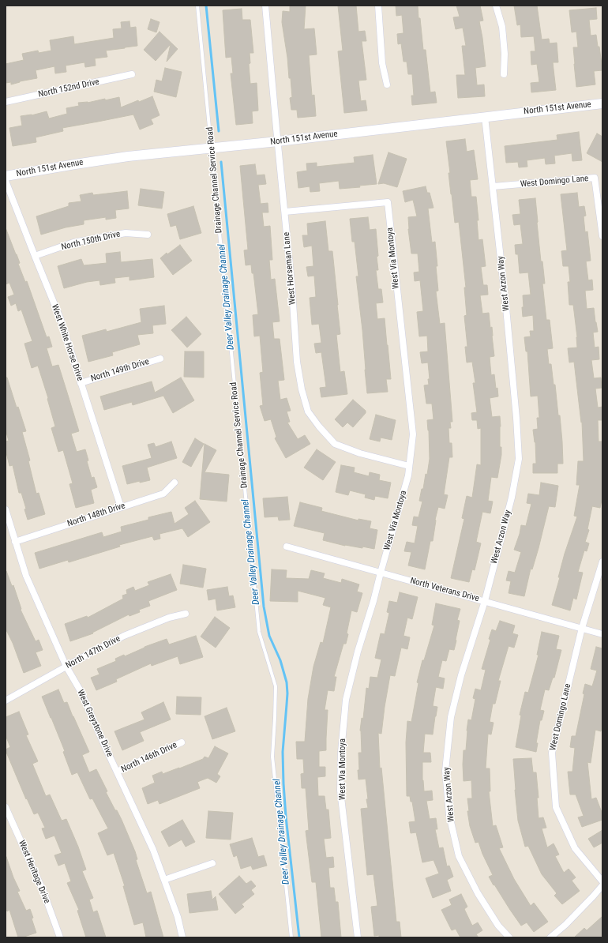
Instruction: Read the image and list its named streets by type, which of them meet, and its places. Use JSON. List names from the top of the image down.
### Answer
{
  "streets": {
    "street": [
      "North 152nd Drive",
      "North 151st Avenue",
      "West Domingo Lane",
      "North 150th Drive",
      "West Via Montoya",
      "West Horseman Lane",
      "West Arzon Way",
      "West White Horse Drive",
      "North 149th Drive",
      "North 148th Drive",
      "North Veterans Drive",
      "North 147th Drive",
      "West Greystone Drive",
      "North 146th Drive",
      "West Heritage Drive"
    ],
    "lane": ["Drainage Channel Service Road"]
  },
  "crossings": [
    ["North 151st Avenue", "Drainage Channel Service Road"],
    ["North 151st Avenue", "West Horseman Lane"],
    ["North 151st Avenue", "West Arzon Way"],
    ["West Domingo Lane", "West Arzon Way"],
    ["West Domingo Lane", "North Veterans Drive"],
    ["North 150th Drive", "West White Horse Drive"],
    ["West Via Montoya", "West Horseman Lane"],
    ["West Via Montoya", "North Veterans Drive"],
    ["West Arzon Way", "North Veterans Drive"],
    ["West White Horse Drive", "North 149th Drive"],
    ["West White Horse Drive", "North 148th Drive"],
    ["North 148th Drive", "West Greystone Drive"],
    ["North 147th Drive", "West Greystone Drive"],
    ["West Greystone Drive", "North 146th Drive"]
  ],
  "water": ["Deer Valley Drainage Channel"]
}
